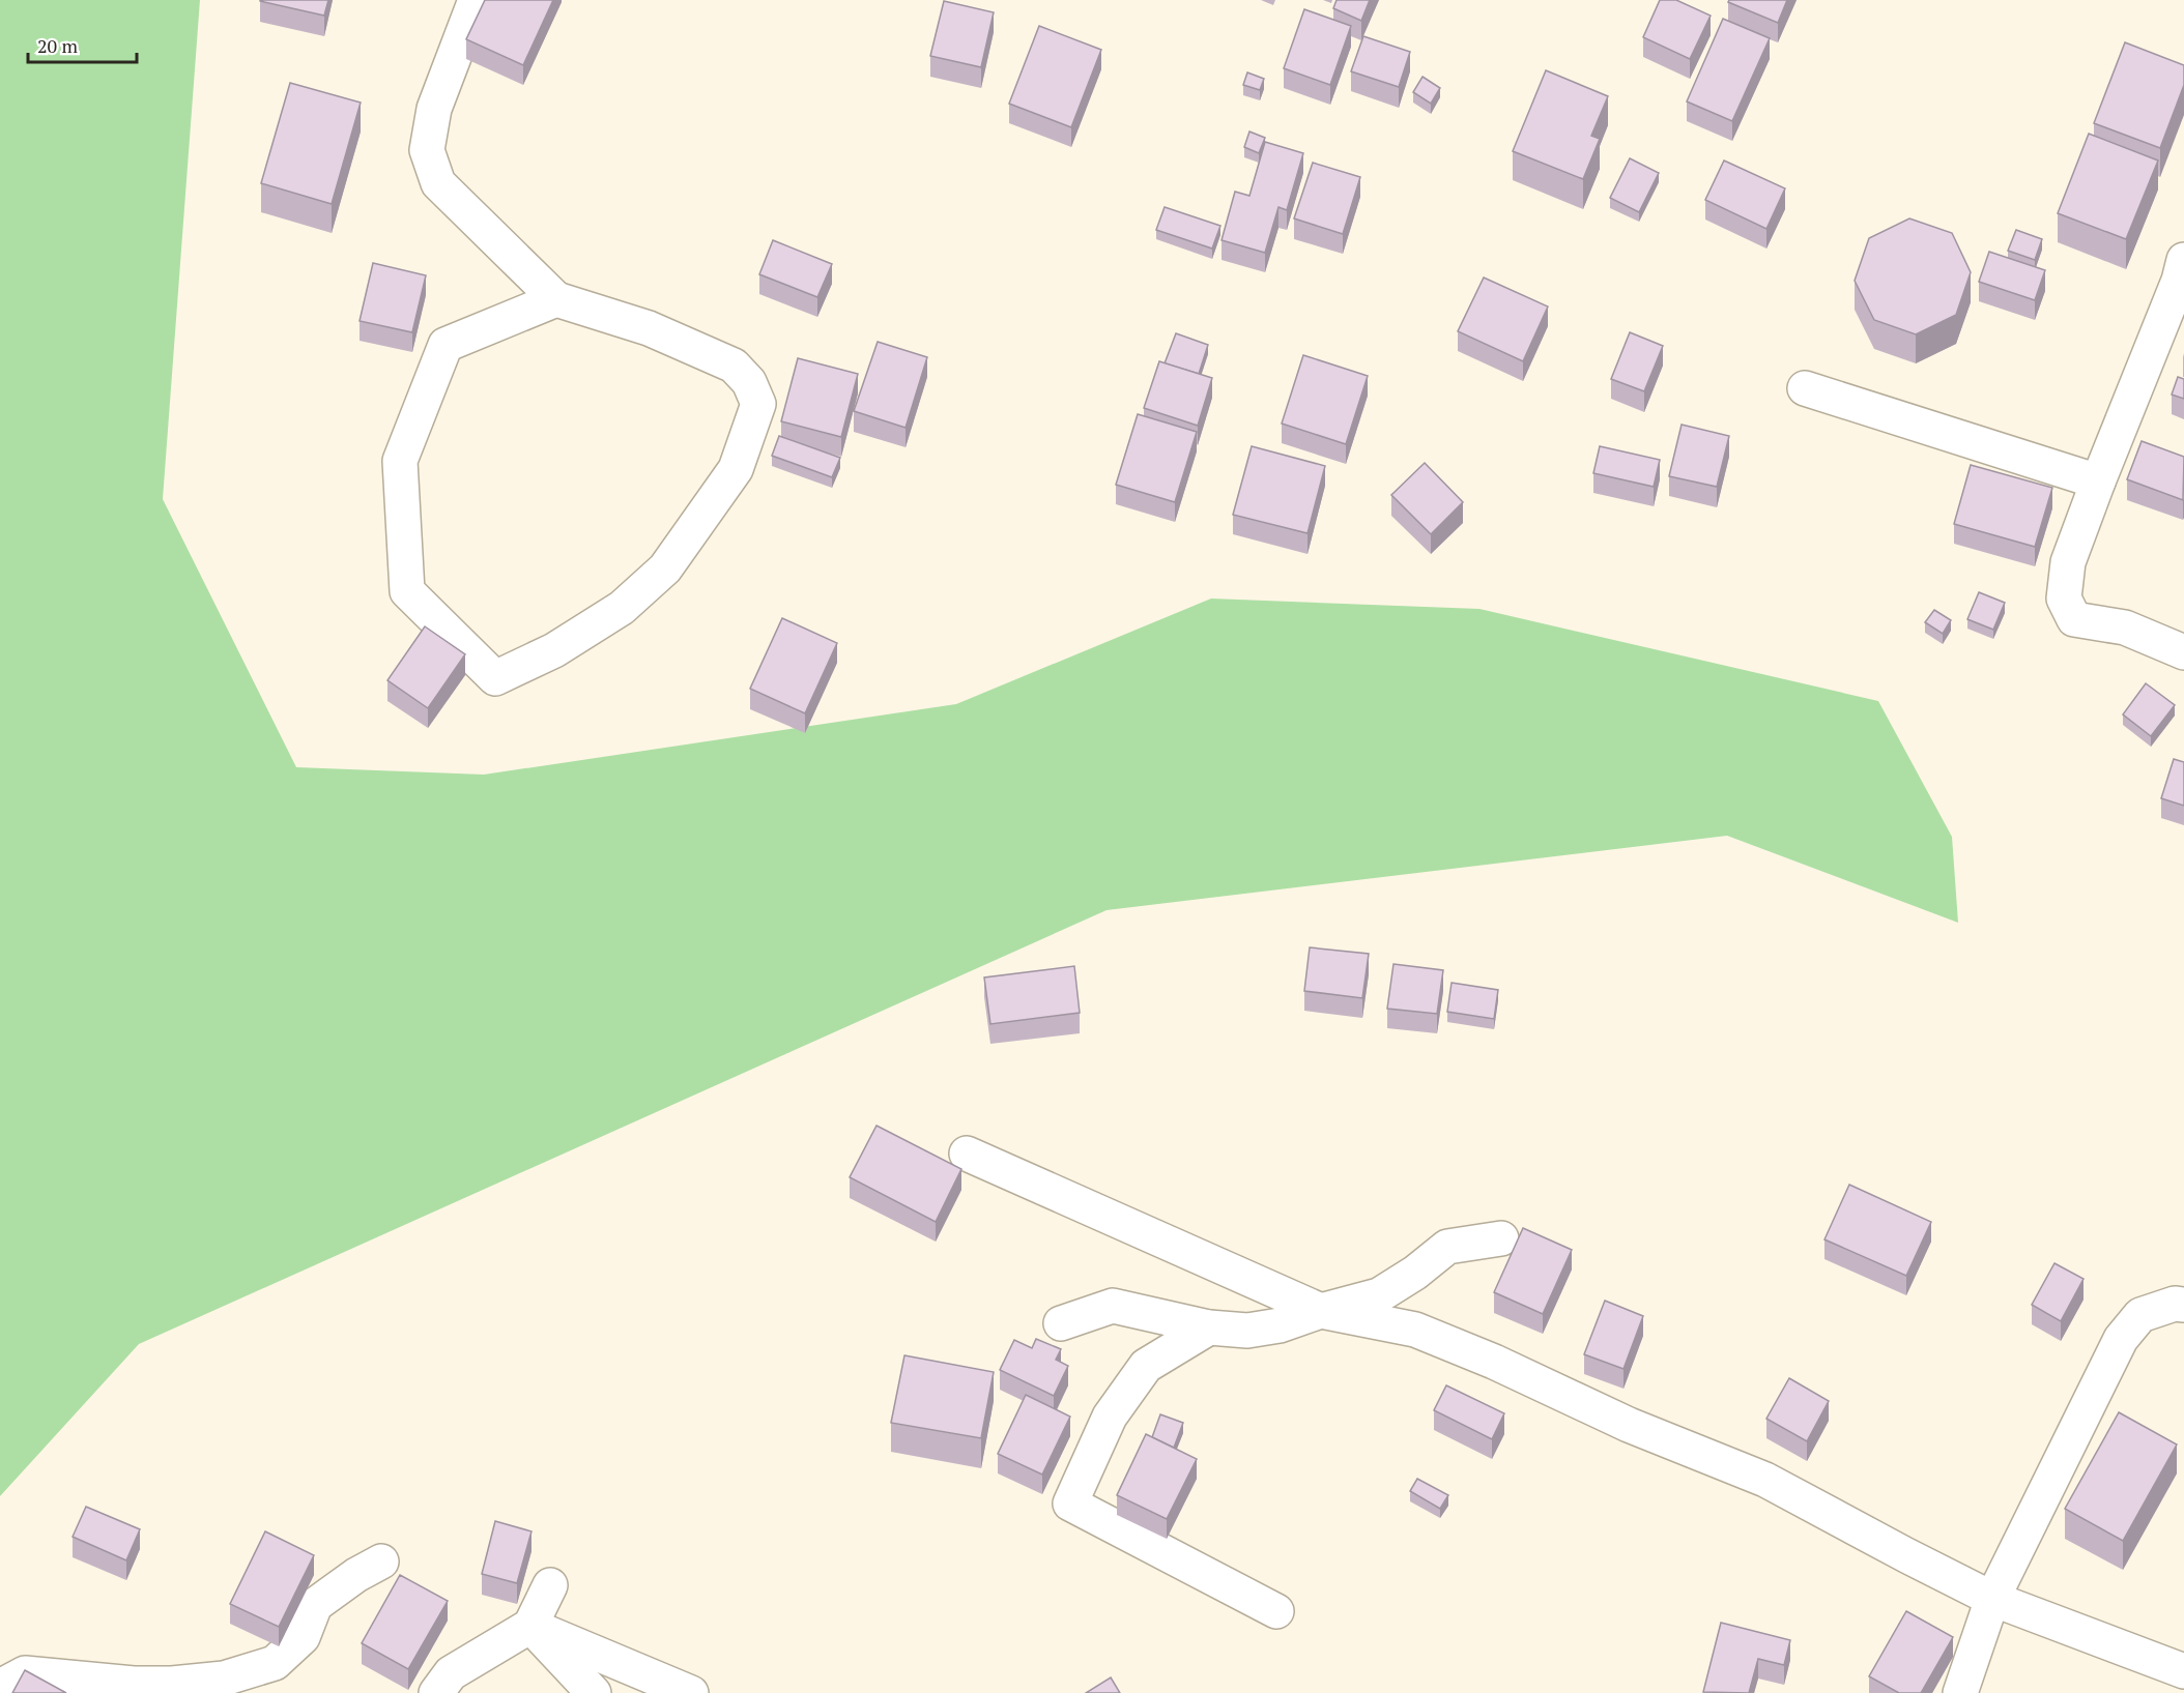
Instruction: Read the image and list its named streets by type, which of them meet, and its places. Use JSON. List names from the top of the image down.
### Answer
{
  "scale_bar": "20 m"
}
